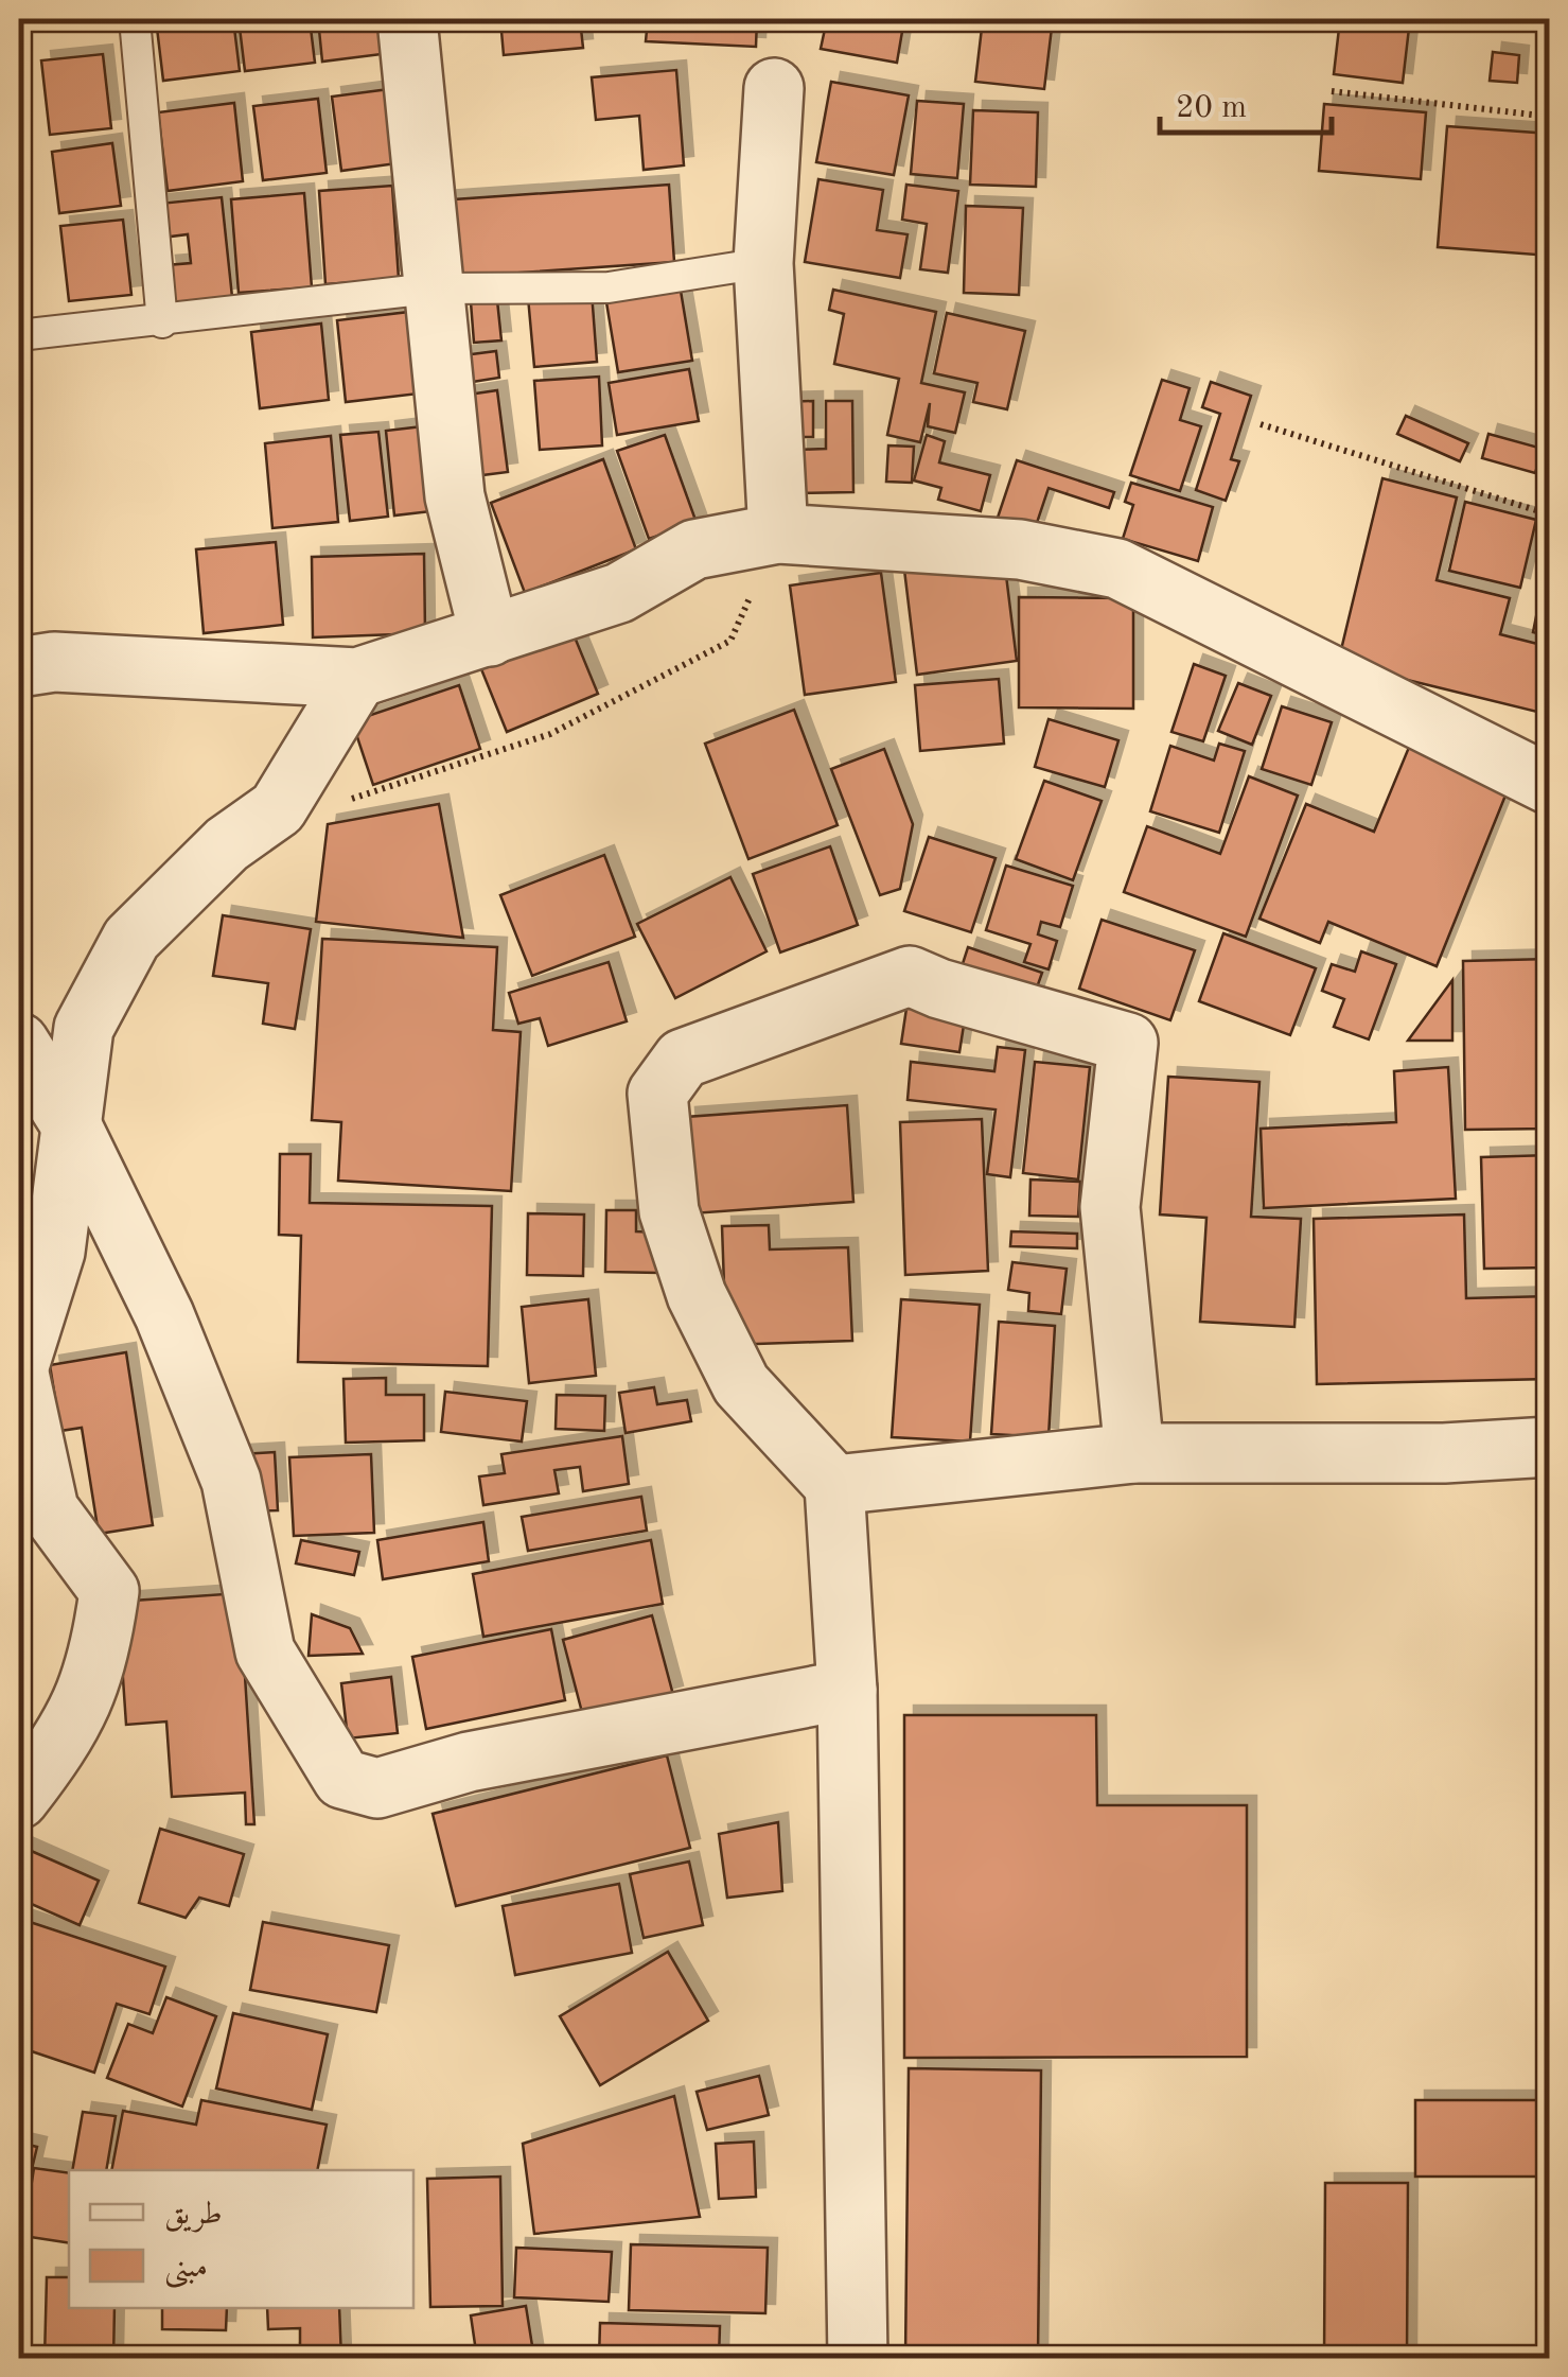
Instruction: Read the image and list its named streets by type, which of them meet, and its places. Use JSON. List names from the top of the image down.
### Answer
{
  "legend": ["طريق", "مبنى"],
  "scale_bar": "20 m"
}
